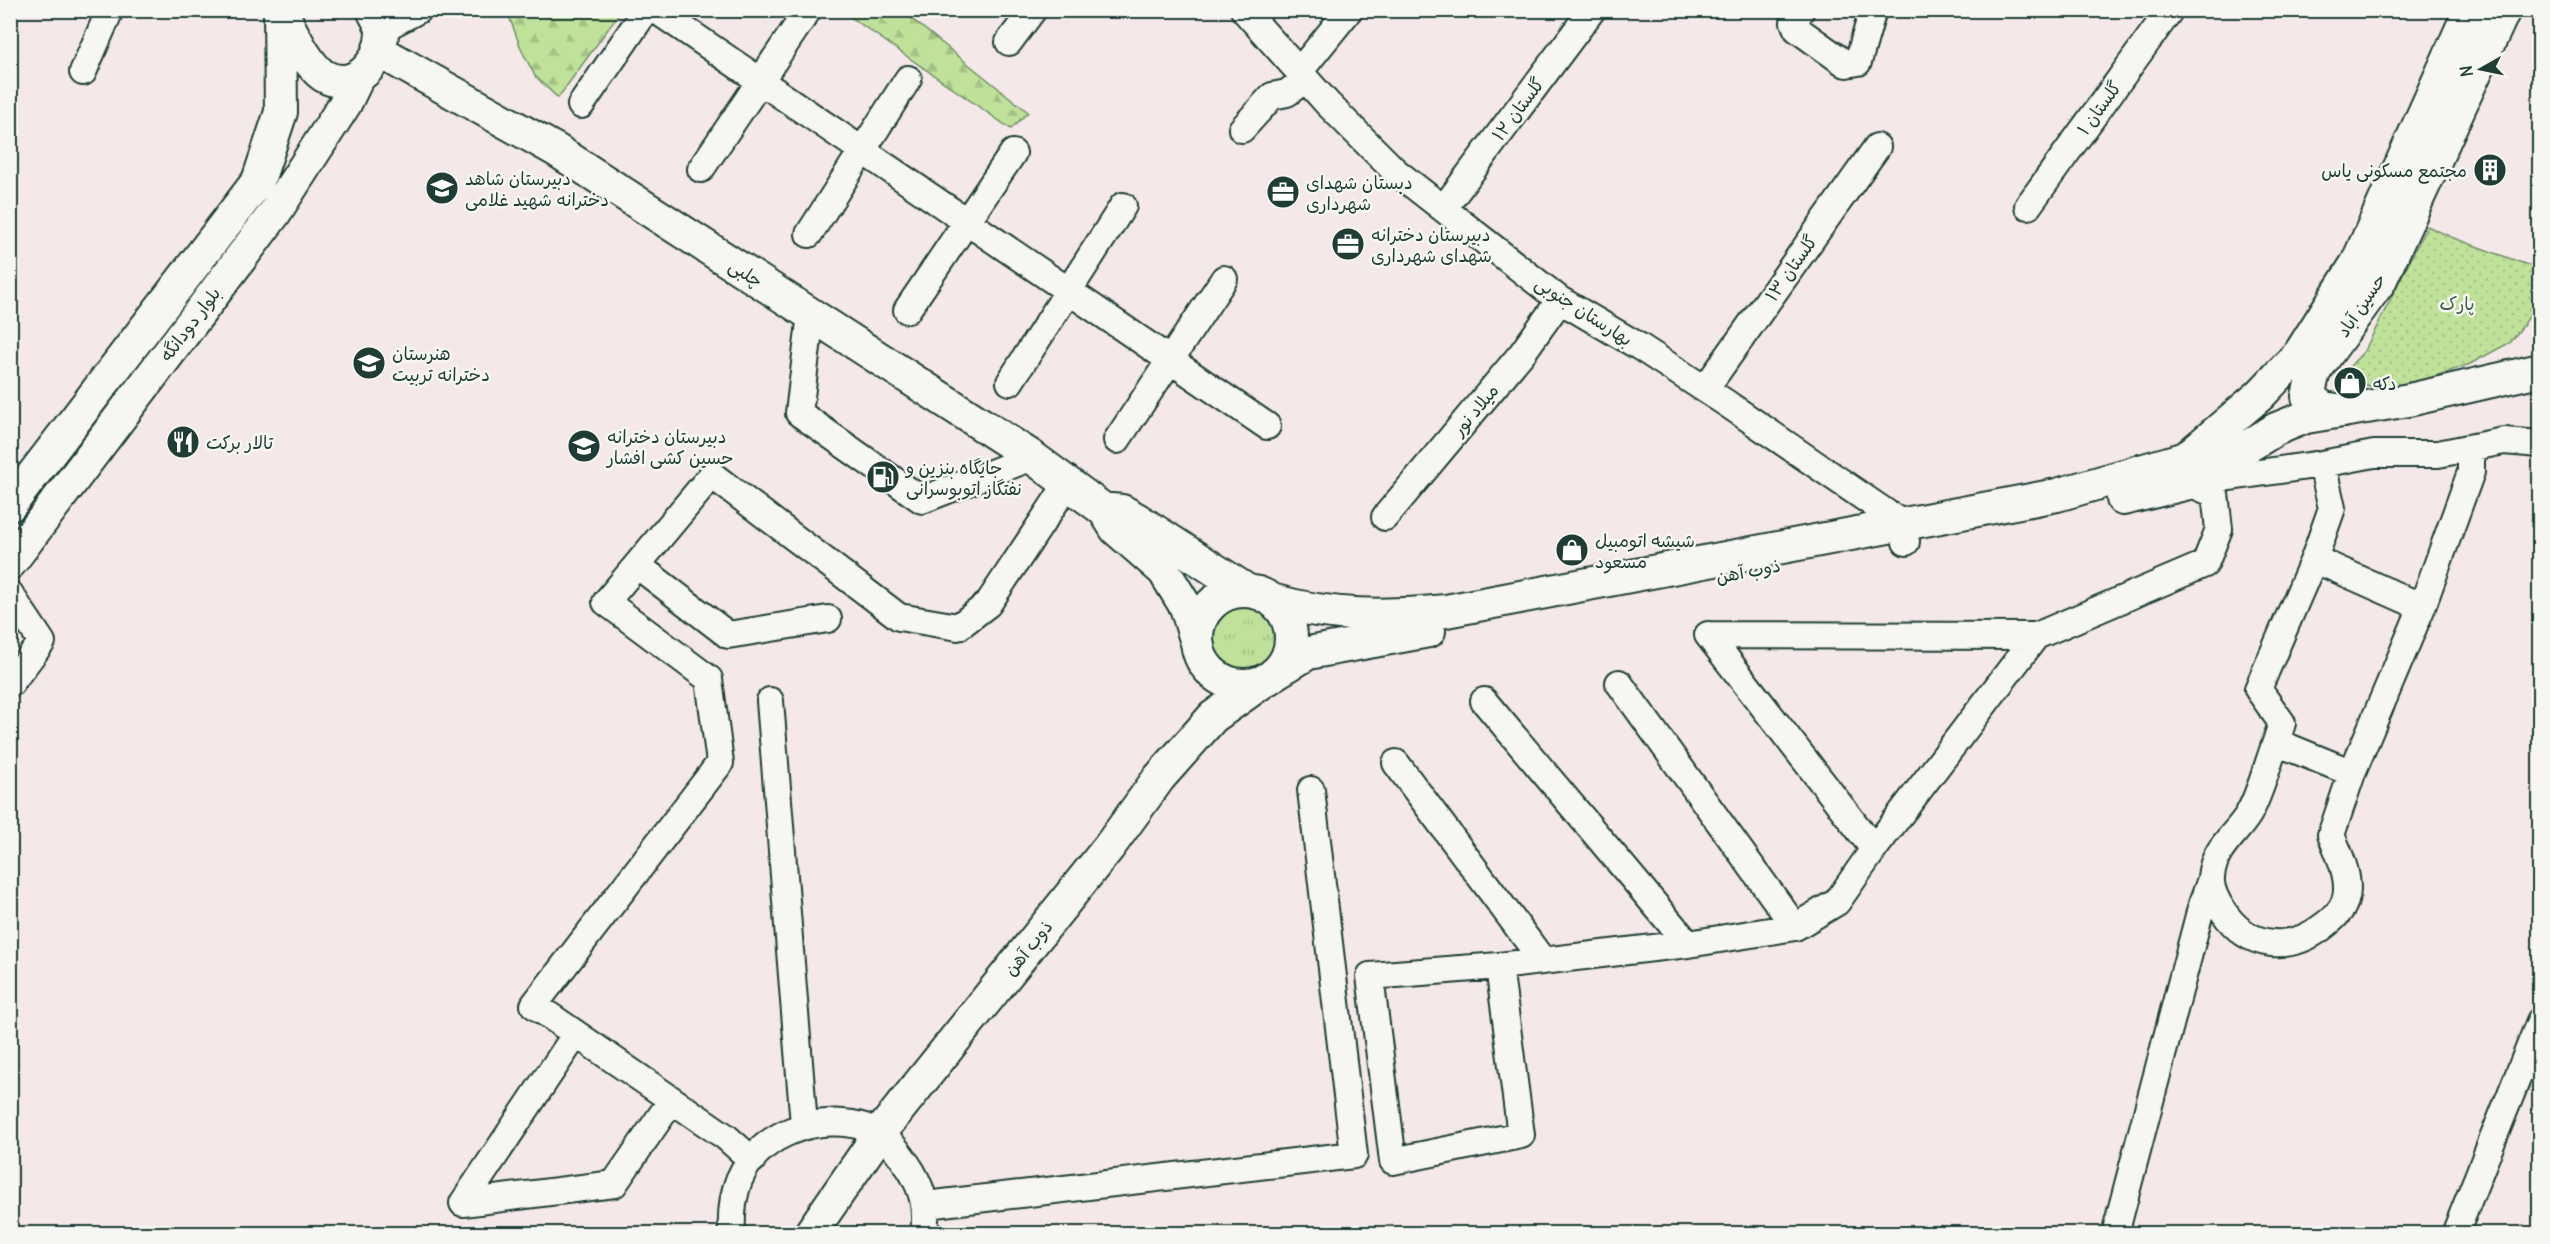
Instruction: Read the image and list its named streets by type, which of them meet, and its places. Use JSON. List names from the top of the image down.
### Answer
{
  "streets": {
    "main road": [
      "چلبی",
      "حسین آباد",
      "بلوار دودانگه",
      "ذوب آهن"
    ],
    "street": [
      "گلستان ۱",
      "گلستان ۱۲",
      "گلستان ۱۳",
      "بهارستان جنوبی",
      "میلاد نور"
    ]
  },
  "crossings": [
    ["گلستان ۱۲", "بهارستان جنوبی"],
    ["گلستان ۱۳", "بهارستان جنوبی"],
    ["چلبی", "بلوار دودانگه"],
    ["حسین آباد", "ذوب آهن"],
    ["بهارستان جنوبی", "میلاد نور"],
    ["بهارستان جنوبی", "ذوب آهن"]
  ],
  "parks": ["پارک"],
  "places": {
    "building": ["مجتمع مسکونی یاس"],
    "school or university": ["دبیرستان شاهد دخترانه شهید غلامی", "هنرستان دخترانه تربیت", "دبیرستان دخترانه حسین کشی افشار"],
    "office": ["دبستان شهدای شهرداری", "دبیرستان دخترانه شهدای شهرداری"],
    "shop": ["دکه", "شیشه اتومبیل مسعود"],
    "restaurant": ["تالار برکت"],
    "fuel station": ["جایگاه بنزین و نفتگاز اتوبوسرانی"]
  },
  "north": "left"
}
